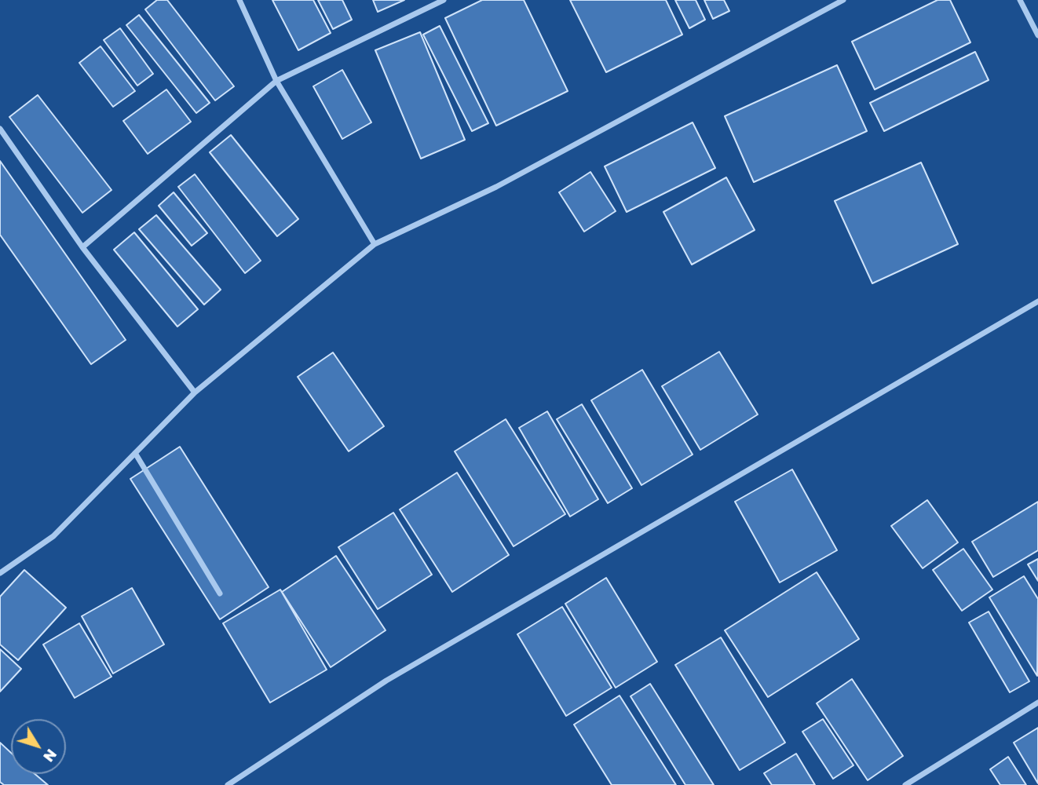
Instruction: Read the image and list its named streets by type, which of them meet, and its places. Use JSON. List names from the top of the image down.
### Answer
{
  "north": "bottom right"
}
